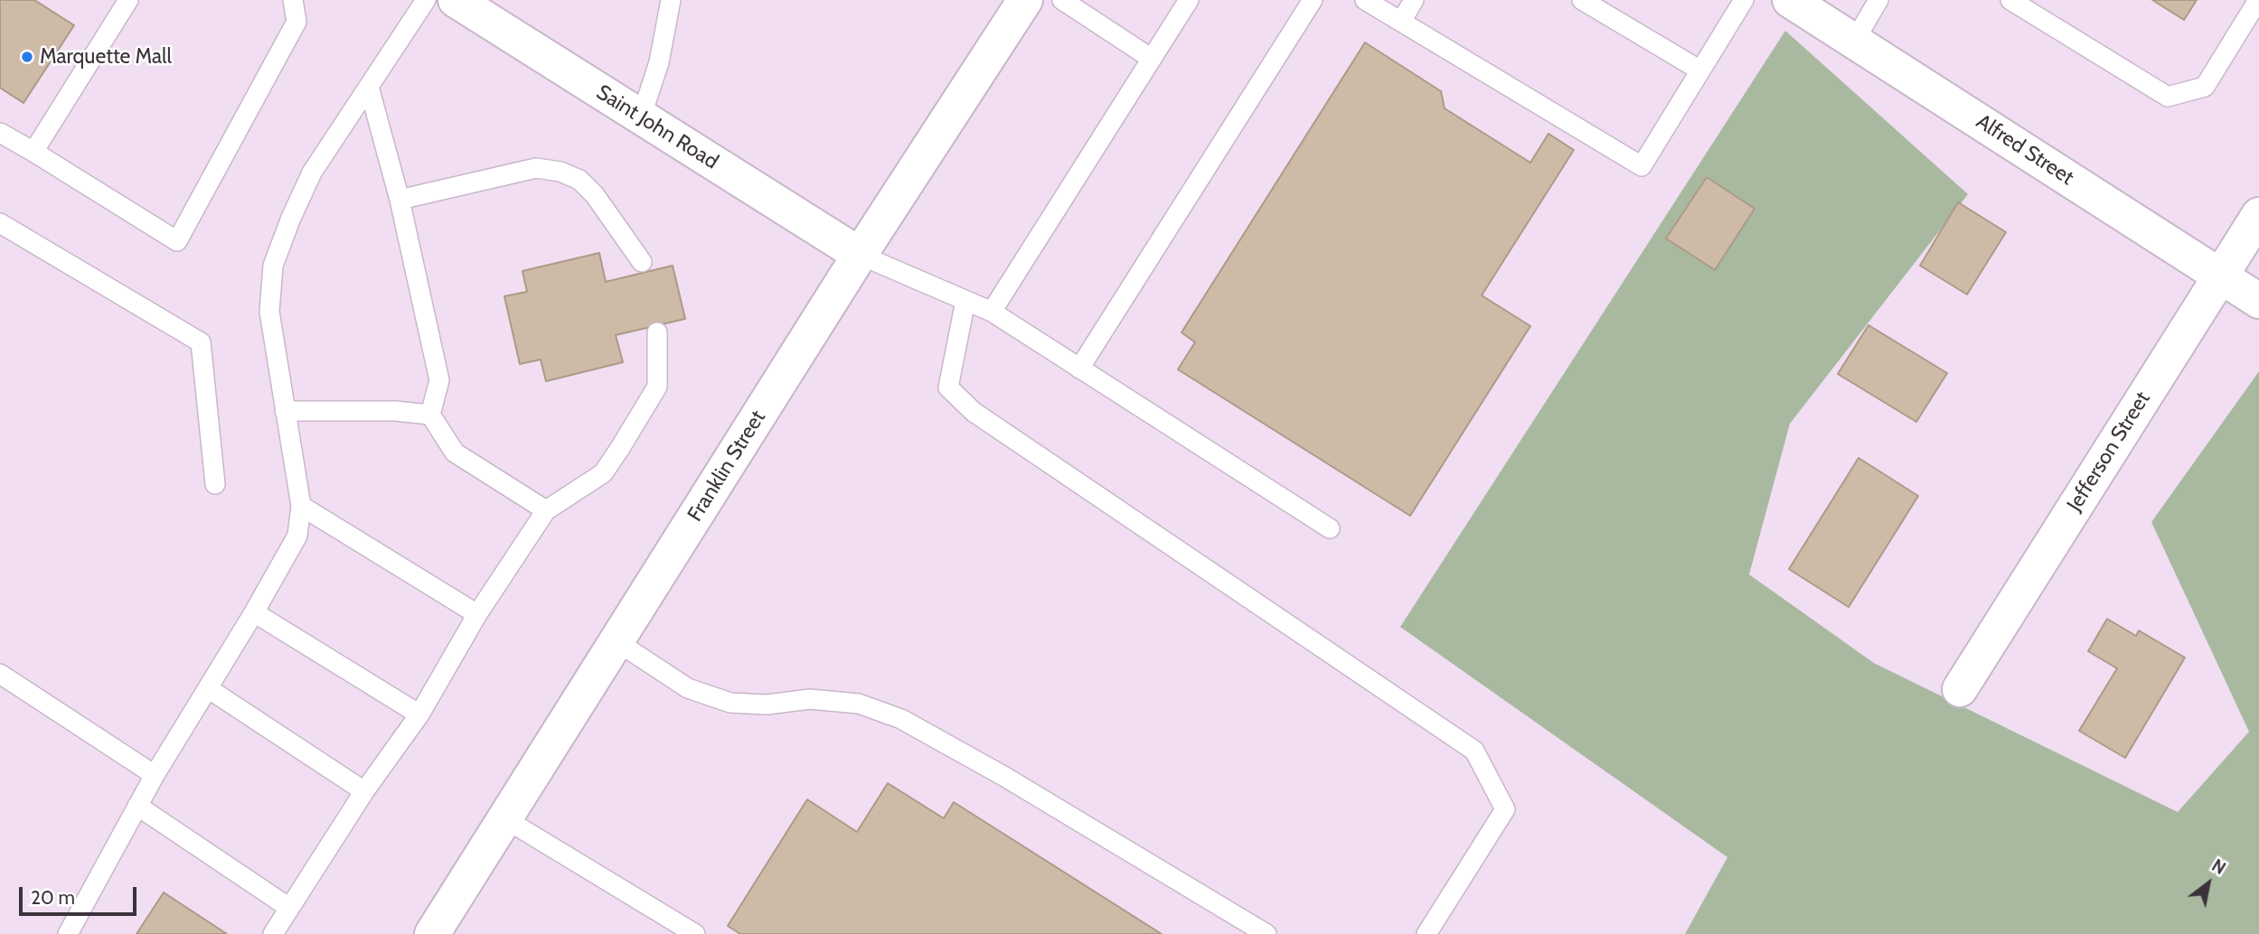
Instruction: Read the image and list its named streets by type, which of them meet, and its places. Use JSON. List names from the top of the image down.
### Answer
{
  "streets": {
    "street": [
      "Saint John Road",
      "Alfred Street",
      "Jefferson Street",
      "Franklin Street"
    ]
  },
  "crossings": [
    ["Saint John Road", "Franklin Street"],
    ["Alfred Street", "Jefferson Street"]
  ],
  "places": ["Marquette Mall"],
  "scale_bar": "20 m",
  "north": "top right"
}
